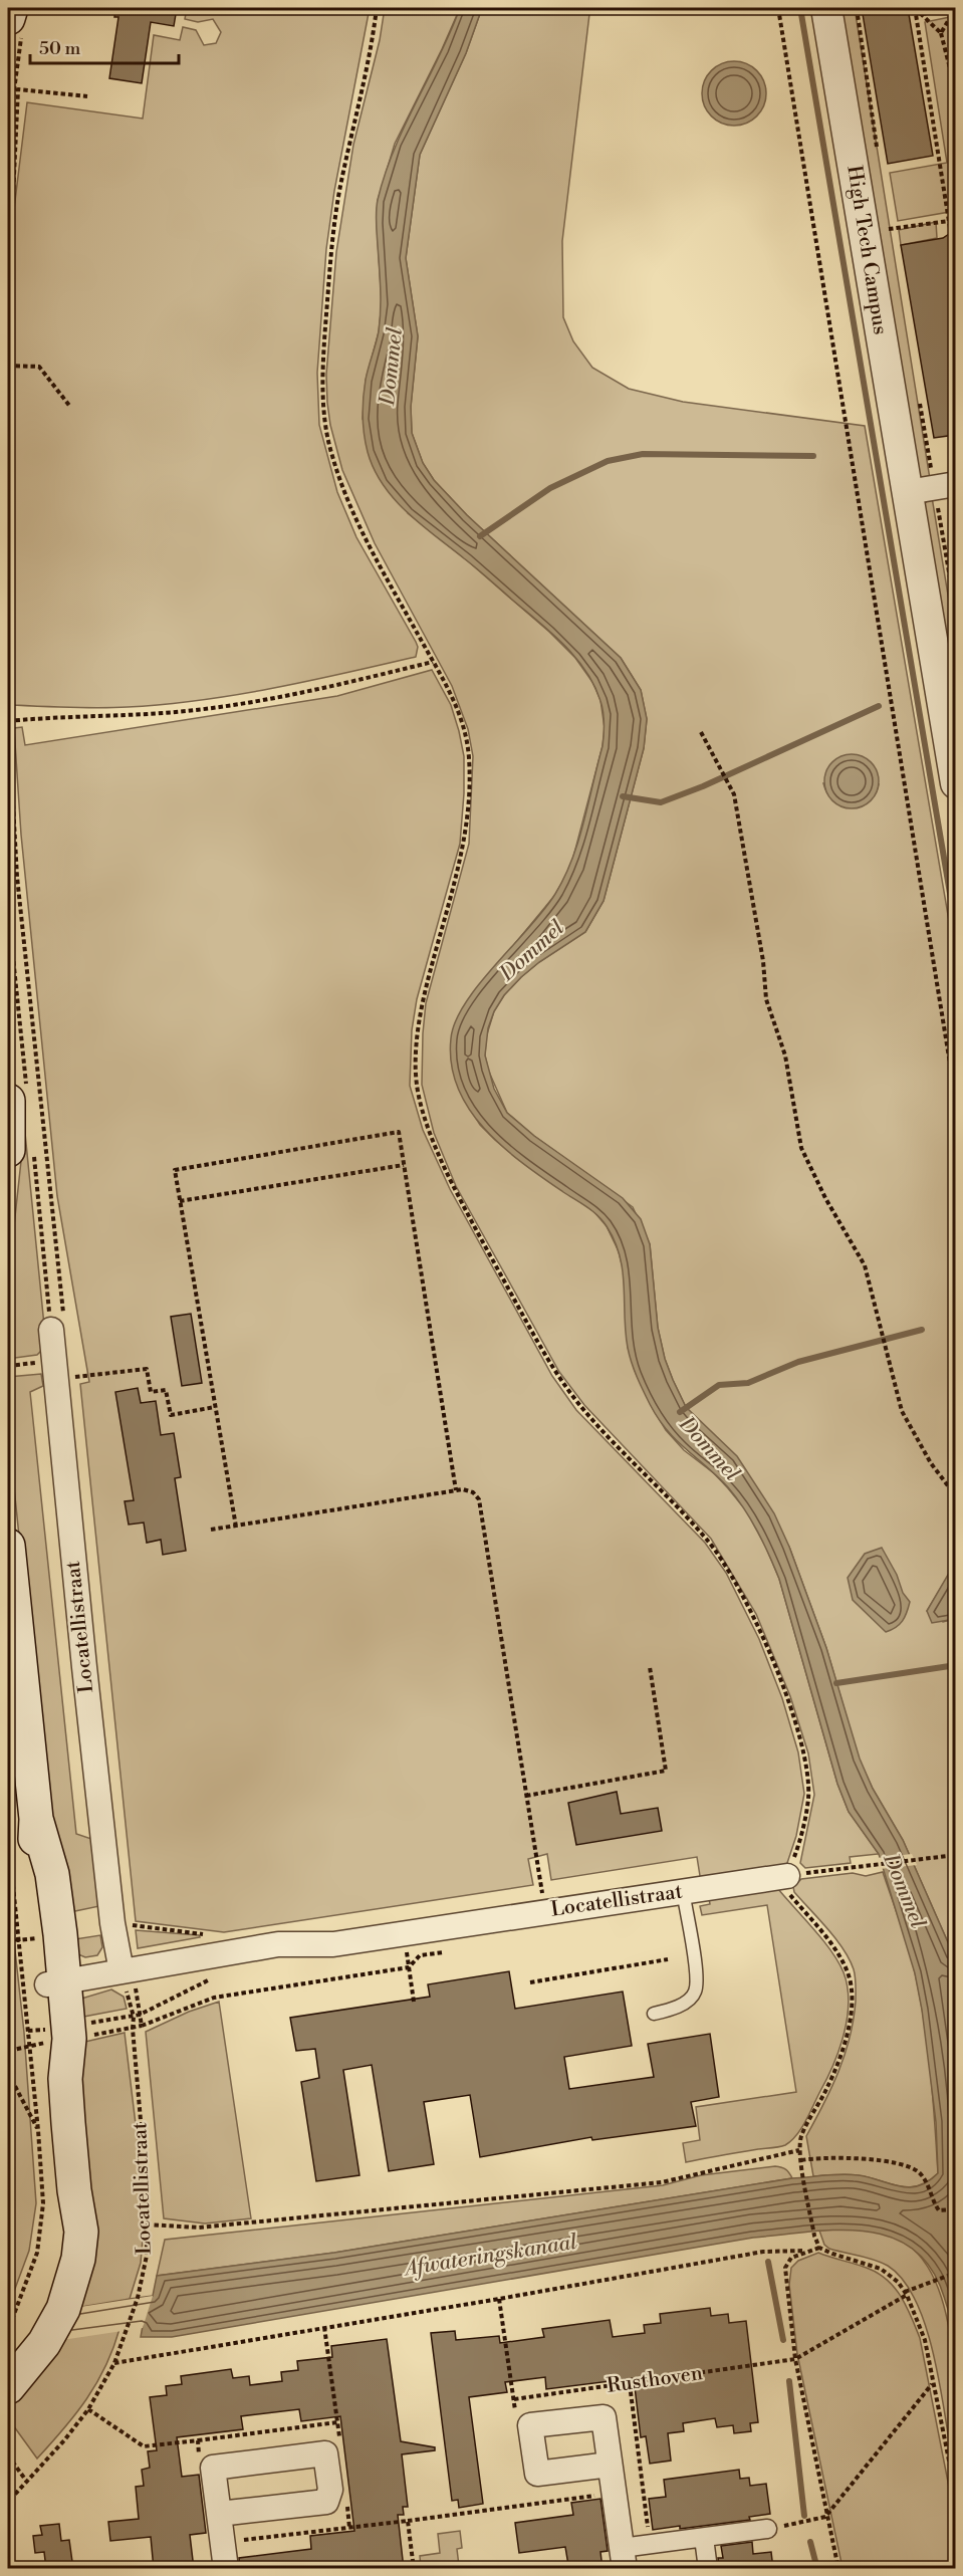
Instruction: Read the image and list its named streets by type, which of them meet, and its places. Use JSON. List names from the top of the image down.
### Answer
{
  "streets": {
    "street": ["High Tech Campus", "Locatellistraat", "Rusthoven"]
  },
  "water": ["Dommel", "Afwateringskanaal"],
  "scale_bar": "50 m"
}
